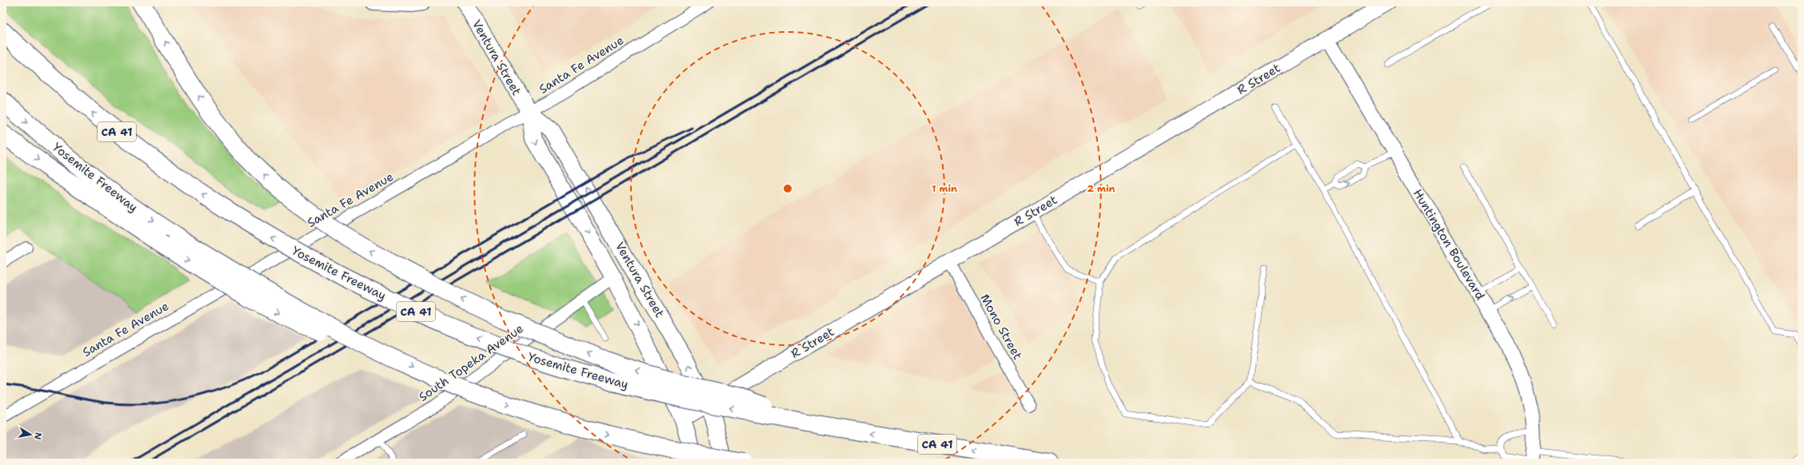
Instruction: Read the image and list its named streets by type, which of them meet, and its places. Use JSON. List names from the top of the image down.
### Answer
{
  "streets": {
    "highway": ["CA 41", "Yosemite Freeway"],
    "main road": ["Ventura Street"],
    "street": [
      "Santa Fe Avenue",
      "R Street",
      "Huntington Boulevard",
      "Mono Street",
      "South Topeka Avenue"
    ]
  },
  "crossings": [
    ["Ventura Street", "Santa Fe Avenue"],
    ["Ventura Street", "R Street"],
    ["Ventura Street", "South Topeka Avenue"],
    ["R Street", "Huntington Boulevard"],
    ["R Street", "Mono Street"],
    ["CA 41", "Yosemite Freeway"]
  ],
  "north": "right",
  "rings": ["1 min", "2 min"]
}
